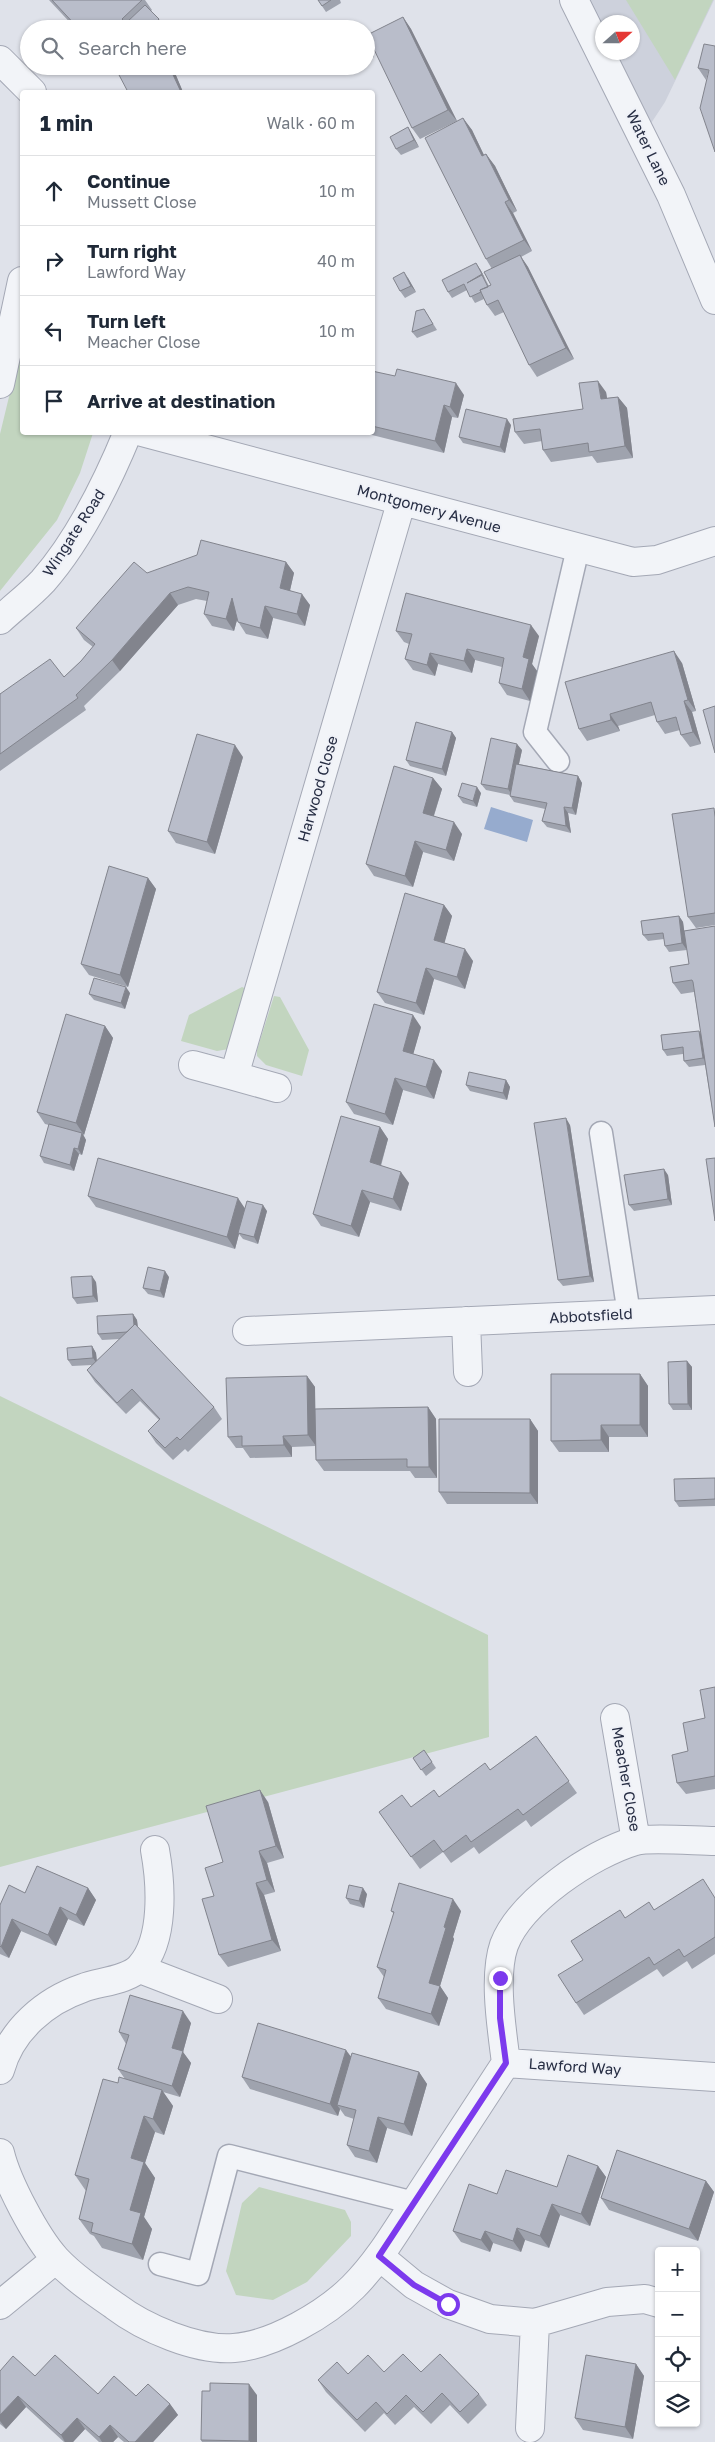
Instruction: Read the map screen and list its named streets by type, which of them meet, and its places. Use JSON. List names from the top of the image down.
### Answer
{
  "streets": {
    "street": [
      "Water Lane",
      "Montgomery Avenue",
      "Wingate Road",
      "Harwood Close",
      "Abbotsfield",
      "Meacher Close",
      "Lawford Way"
    ]
  },
  "crossings": [
    ["Montgomery Avenue", "Harwood Close"],
    ["Meacher Close", "Lawford Way"]
  ],
  "north": "right",
  "page": {
    "search": "Search here",
    "heading": ["1 min", "Walk · 60 m"],
    "list": [
      ["Continue", "Mussett Close", "10 m"],
      ["Turn right", "Lawford Way", "40 m"],
      ["Turn left", "Meacher Close", "10 m"],
      "Arrive at destination"
    ],
    "map_buttons": ["+", "−"]
  }
}
